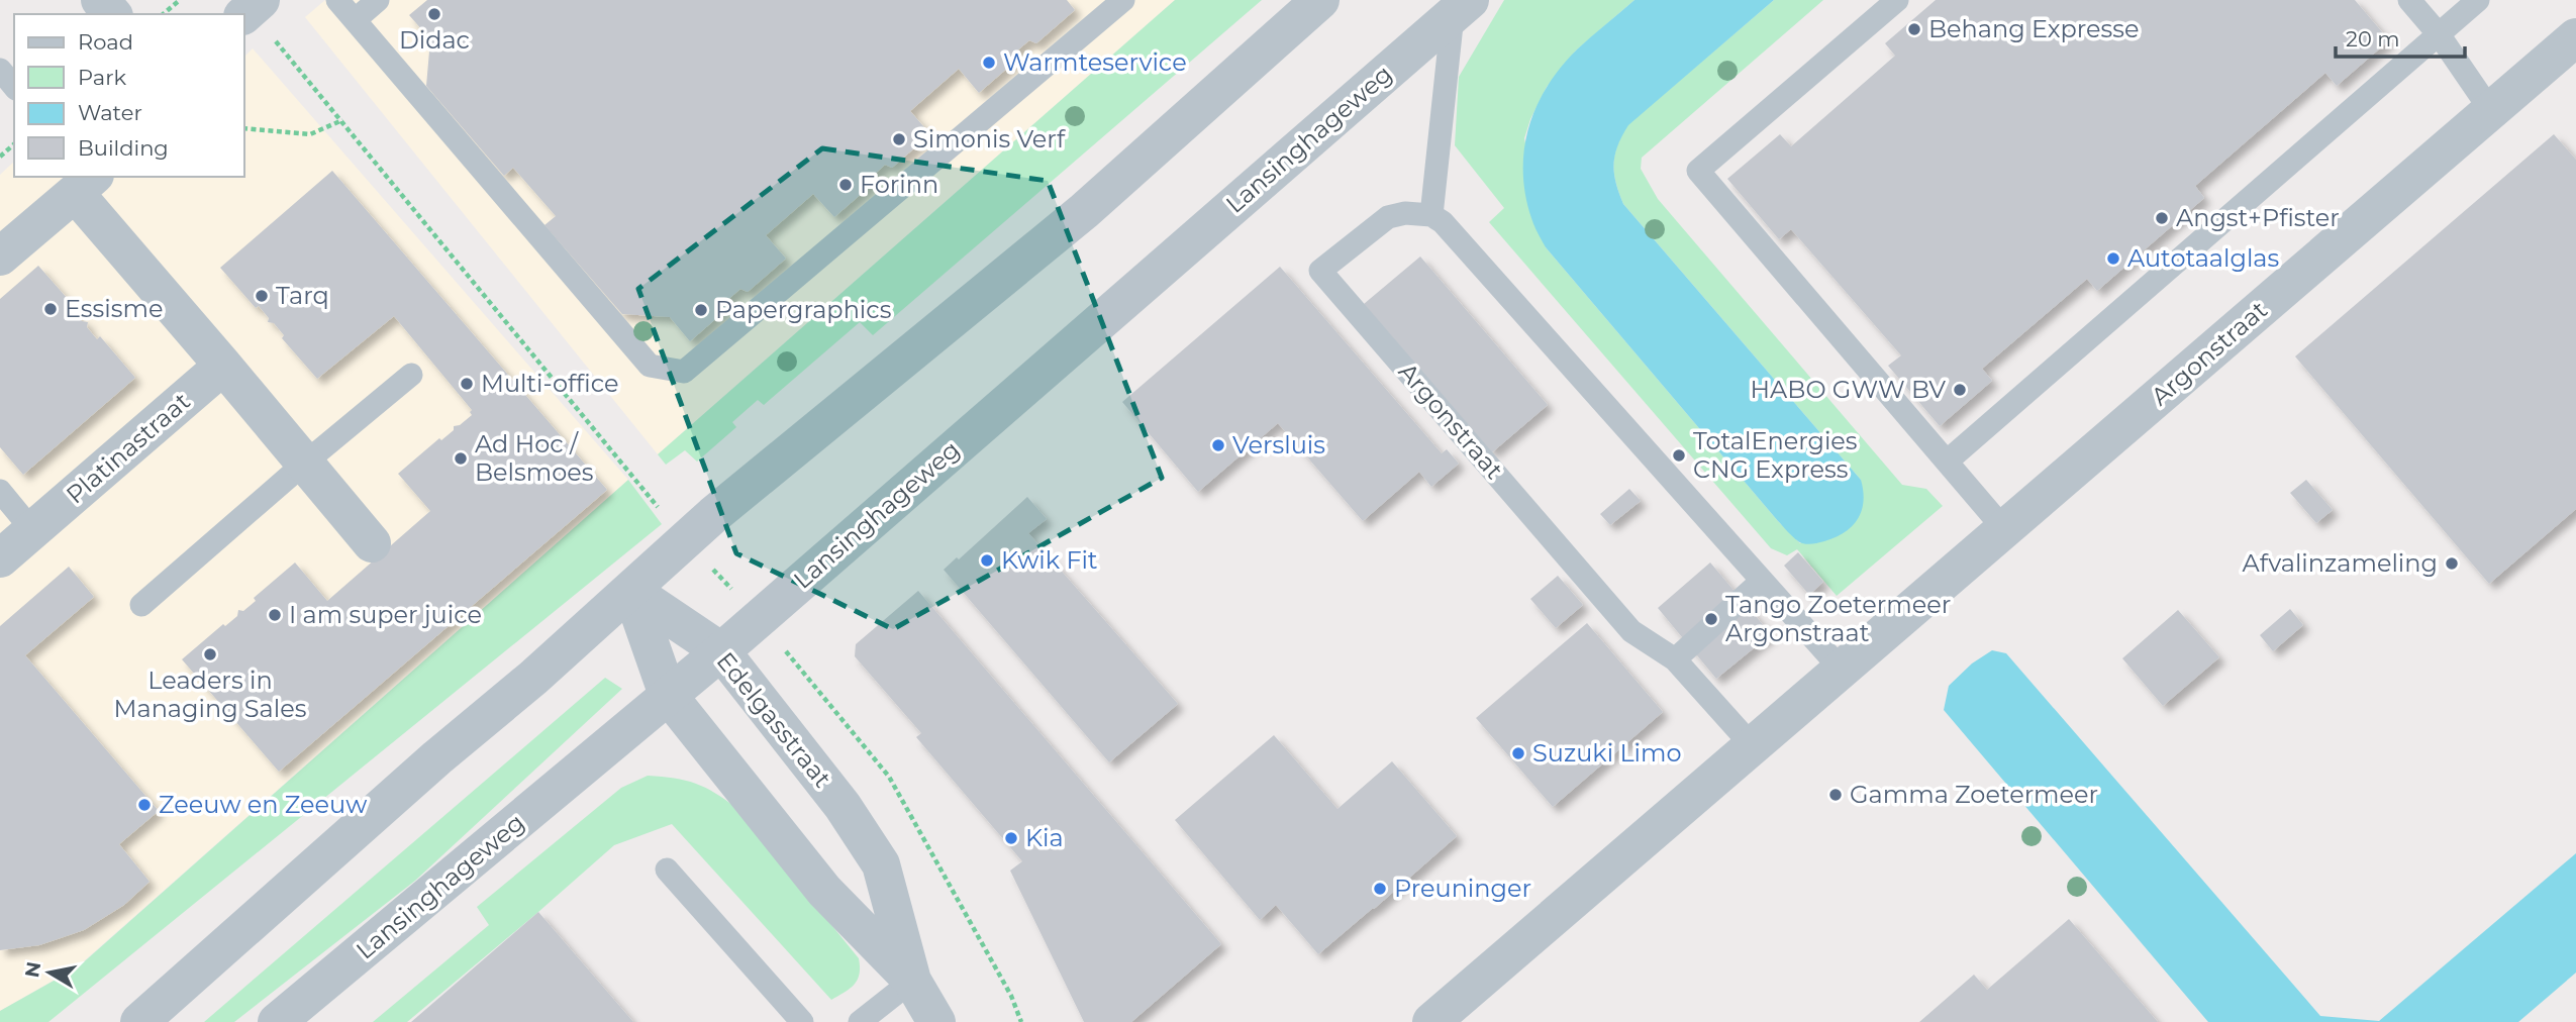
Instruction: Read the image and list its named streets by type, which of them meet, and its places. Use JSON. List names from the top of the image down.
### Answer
{
  "streets": {
    "street": [
      "Lansinghageweg",
      "Argonstraat",
      "Platinastraat",
      "Edelgasstraat"
    ]
  },
  "crossings": [
    ["Lansinghageweg", "Edelgasstraat"]
  ],
  "places": [
    "Didac",
    "Behang Expresse",
    "Warmteservice",
    "Simonis Verf",
    "Forinn",
    "Angst+Pfister",
    "Autotaalglas",
    "Tarq",
    "Essisme",
    "Papergraphics",
    "Multi-office",
    "HABO GWW BV",
    "Versluis",
    "TotalEnergies CNG Express",
    "Ad Hoc / Belsmoes",
    "Kwik Fit",
    "Afvalinzameling",
    "I am super juice",
    "Tango Zoetermeer Argonstraat",
    "Leaders in Managing Sales",
    "Suzuki Limo",
    "Gamma Zoetermeer",
    "Zeeuw en Zeeuw",
    "Kia",
    "Preuninger"
  ],
  "legend": [
    "Road",
    "Park",
    "Water",
    "Building"
  ],
  "scale_bar": "20 m",
  "north": "left"
}
